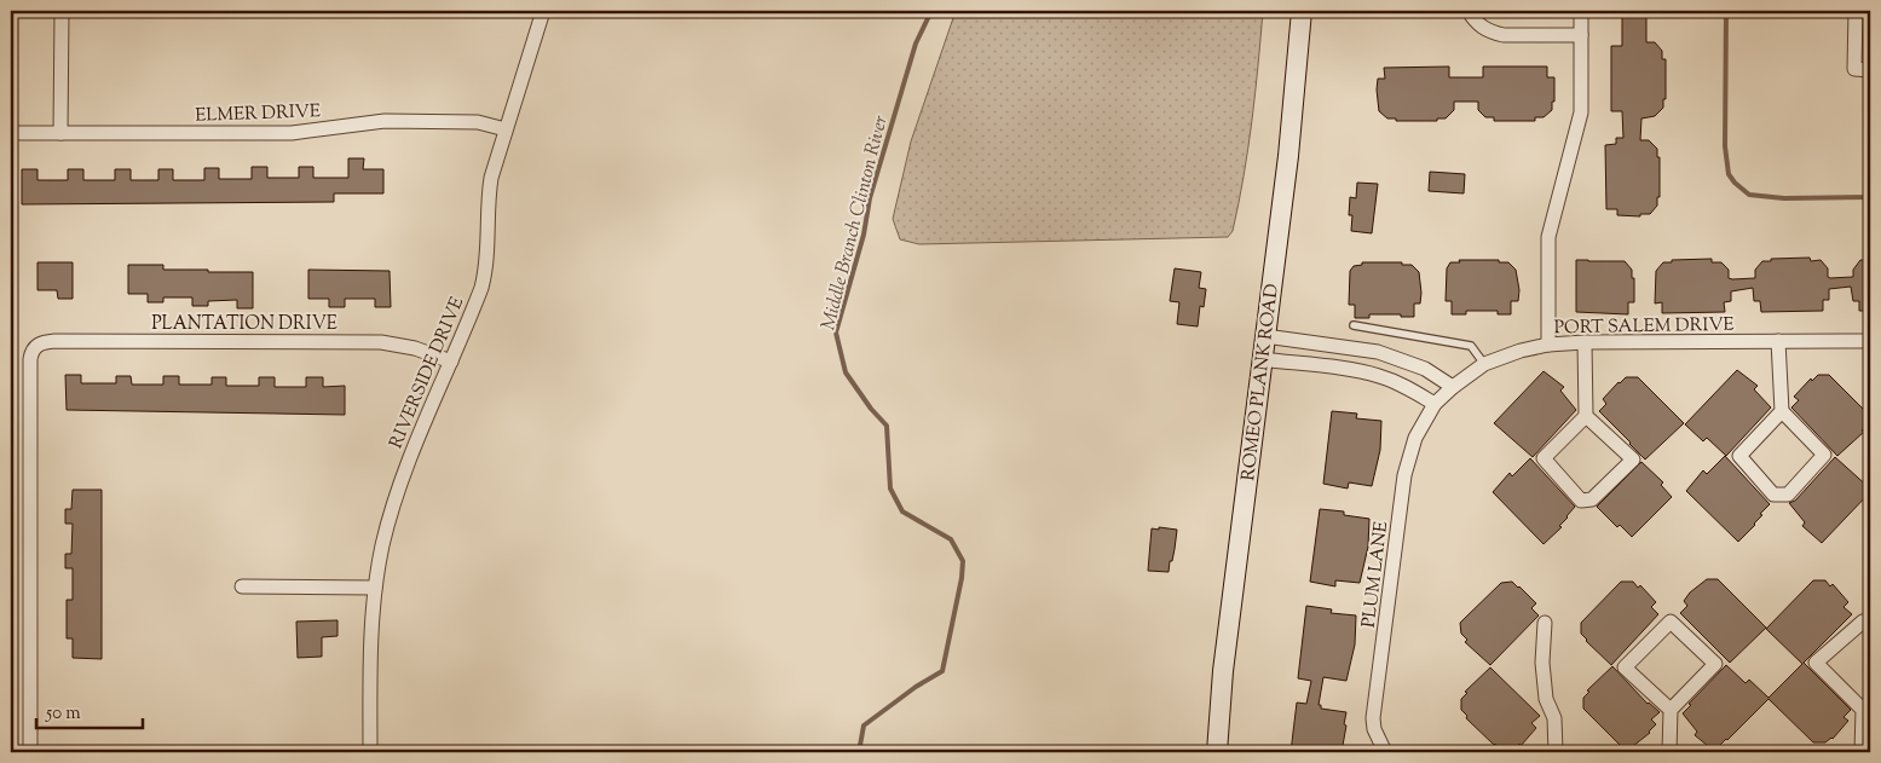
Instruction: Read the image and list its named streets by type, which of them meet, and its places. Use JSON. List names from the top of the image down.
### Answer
{
  "streets": {
    "main road": ["ROMEO PLANK ROAD"],
    "street": [
      "ELMER DRIVE",
      "PLANTATION DRIVE",
      "PORT SALEM DRIVE",
      "RIVERSIDE DRIVE",
      "PLUM LANE"
    ]
  },
  "crossings": [
    ["ELMER DRIVE", "RIVERSIDE DRIVE"],
    ["PLANTATION DRIVE", "RIVERSIDE DRIVE"],
    ["PORT SALEM DRIVE", "PLUM LANE"]
  ],
  "water": ["Middle Branch Clinton River"],
  "scale_bar": "50 m"
}
